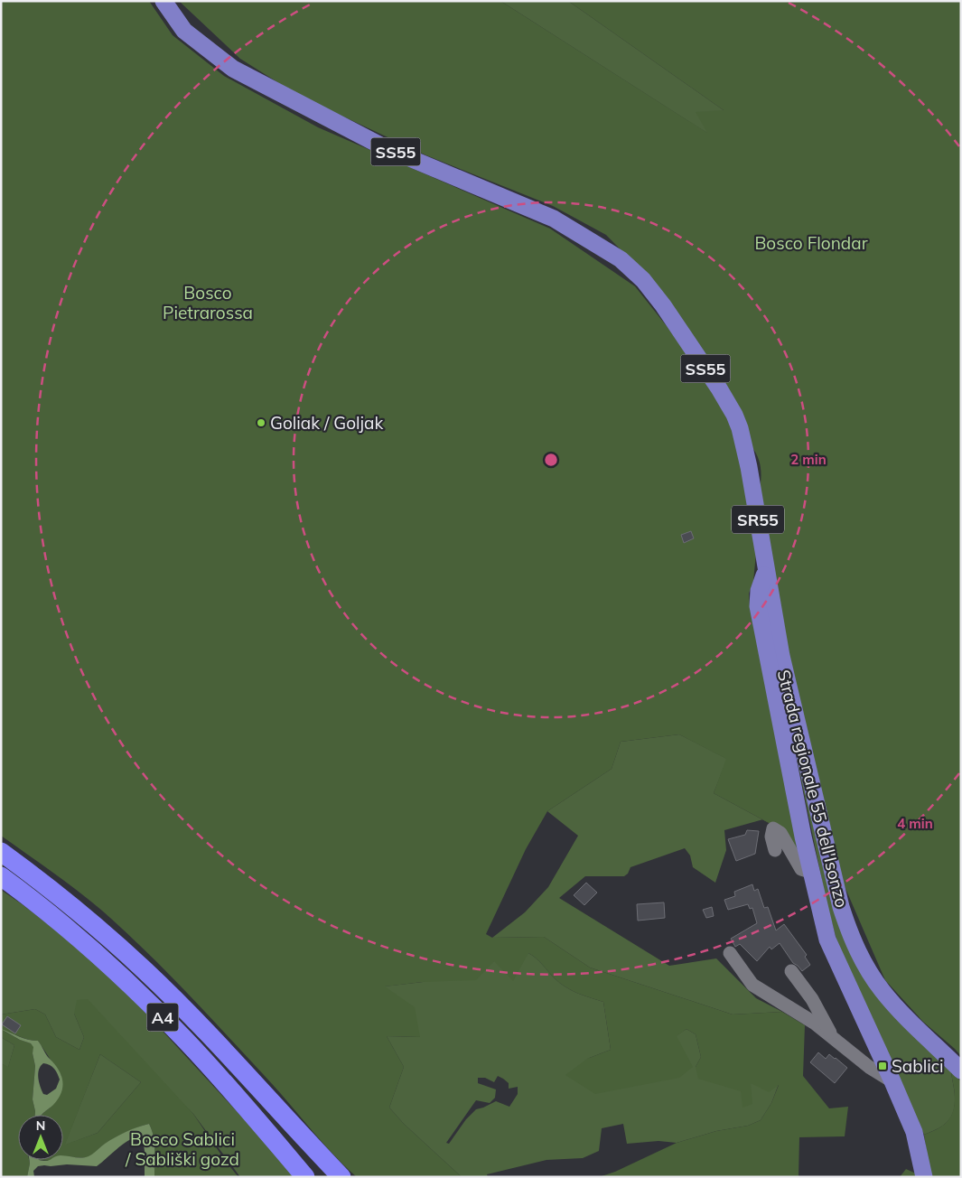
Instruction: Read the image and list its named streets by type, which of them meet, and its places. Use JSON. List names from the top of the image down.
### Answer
{
  "streets": {
    "highway": ["A4"],
    "main road": ["SS55", "SR55", "Strada regionale 55 dell'Isonzo"]
  },
  "crossings": [
    ["SS55", "Strada regionale 55 dell'Isonzo"]
  ],
  "parks": ["Bosco Flondar", "Bosco Pietrarossa", "Bosco Sablici / Sabliški gozd"],
  "places": {
    "other": ["Goliak / Goljak"],
    "transit": ["Sablici"]
  },
  "north": "top",
  "rings": ["2 min", "4 min"]
}
